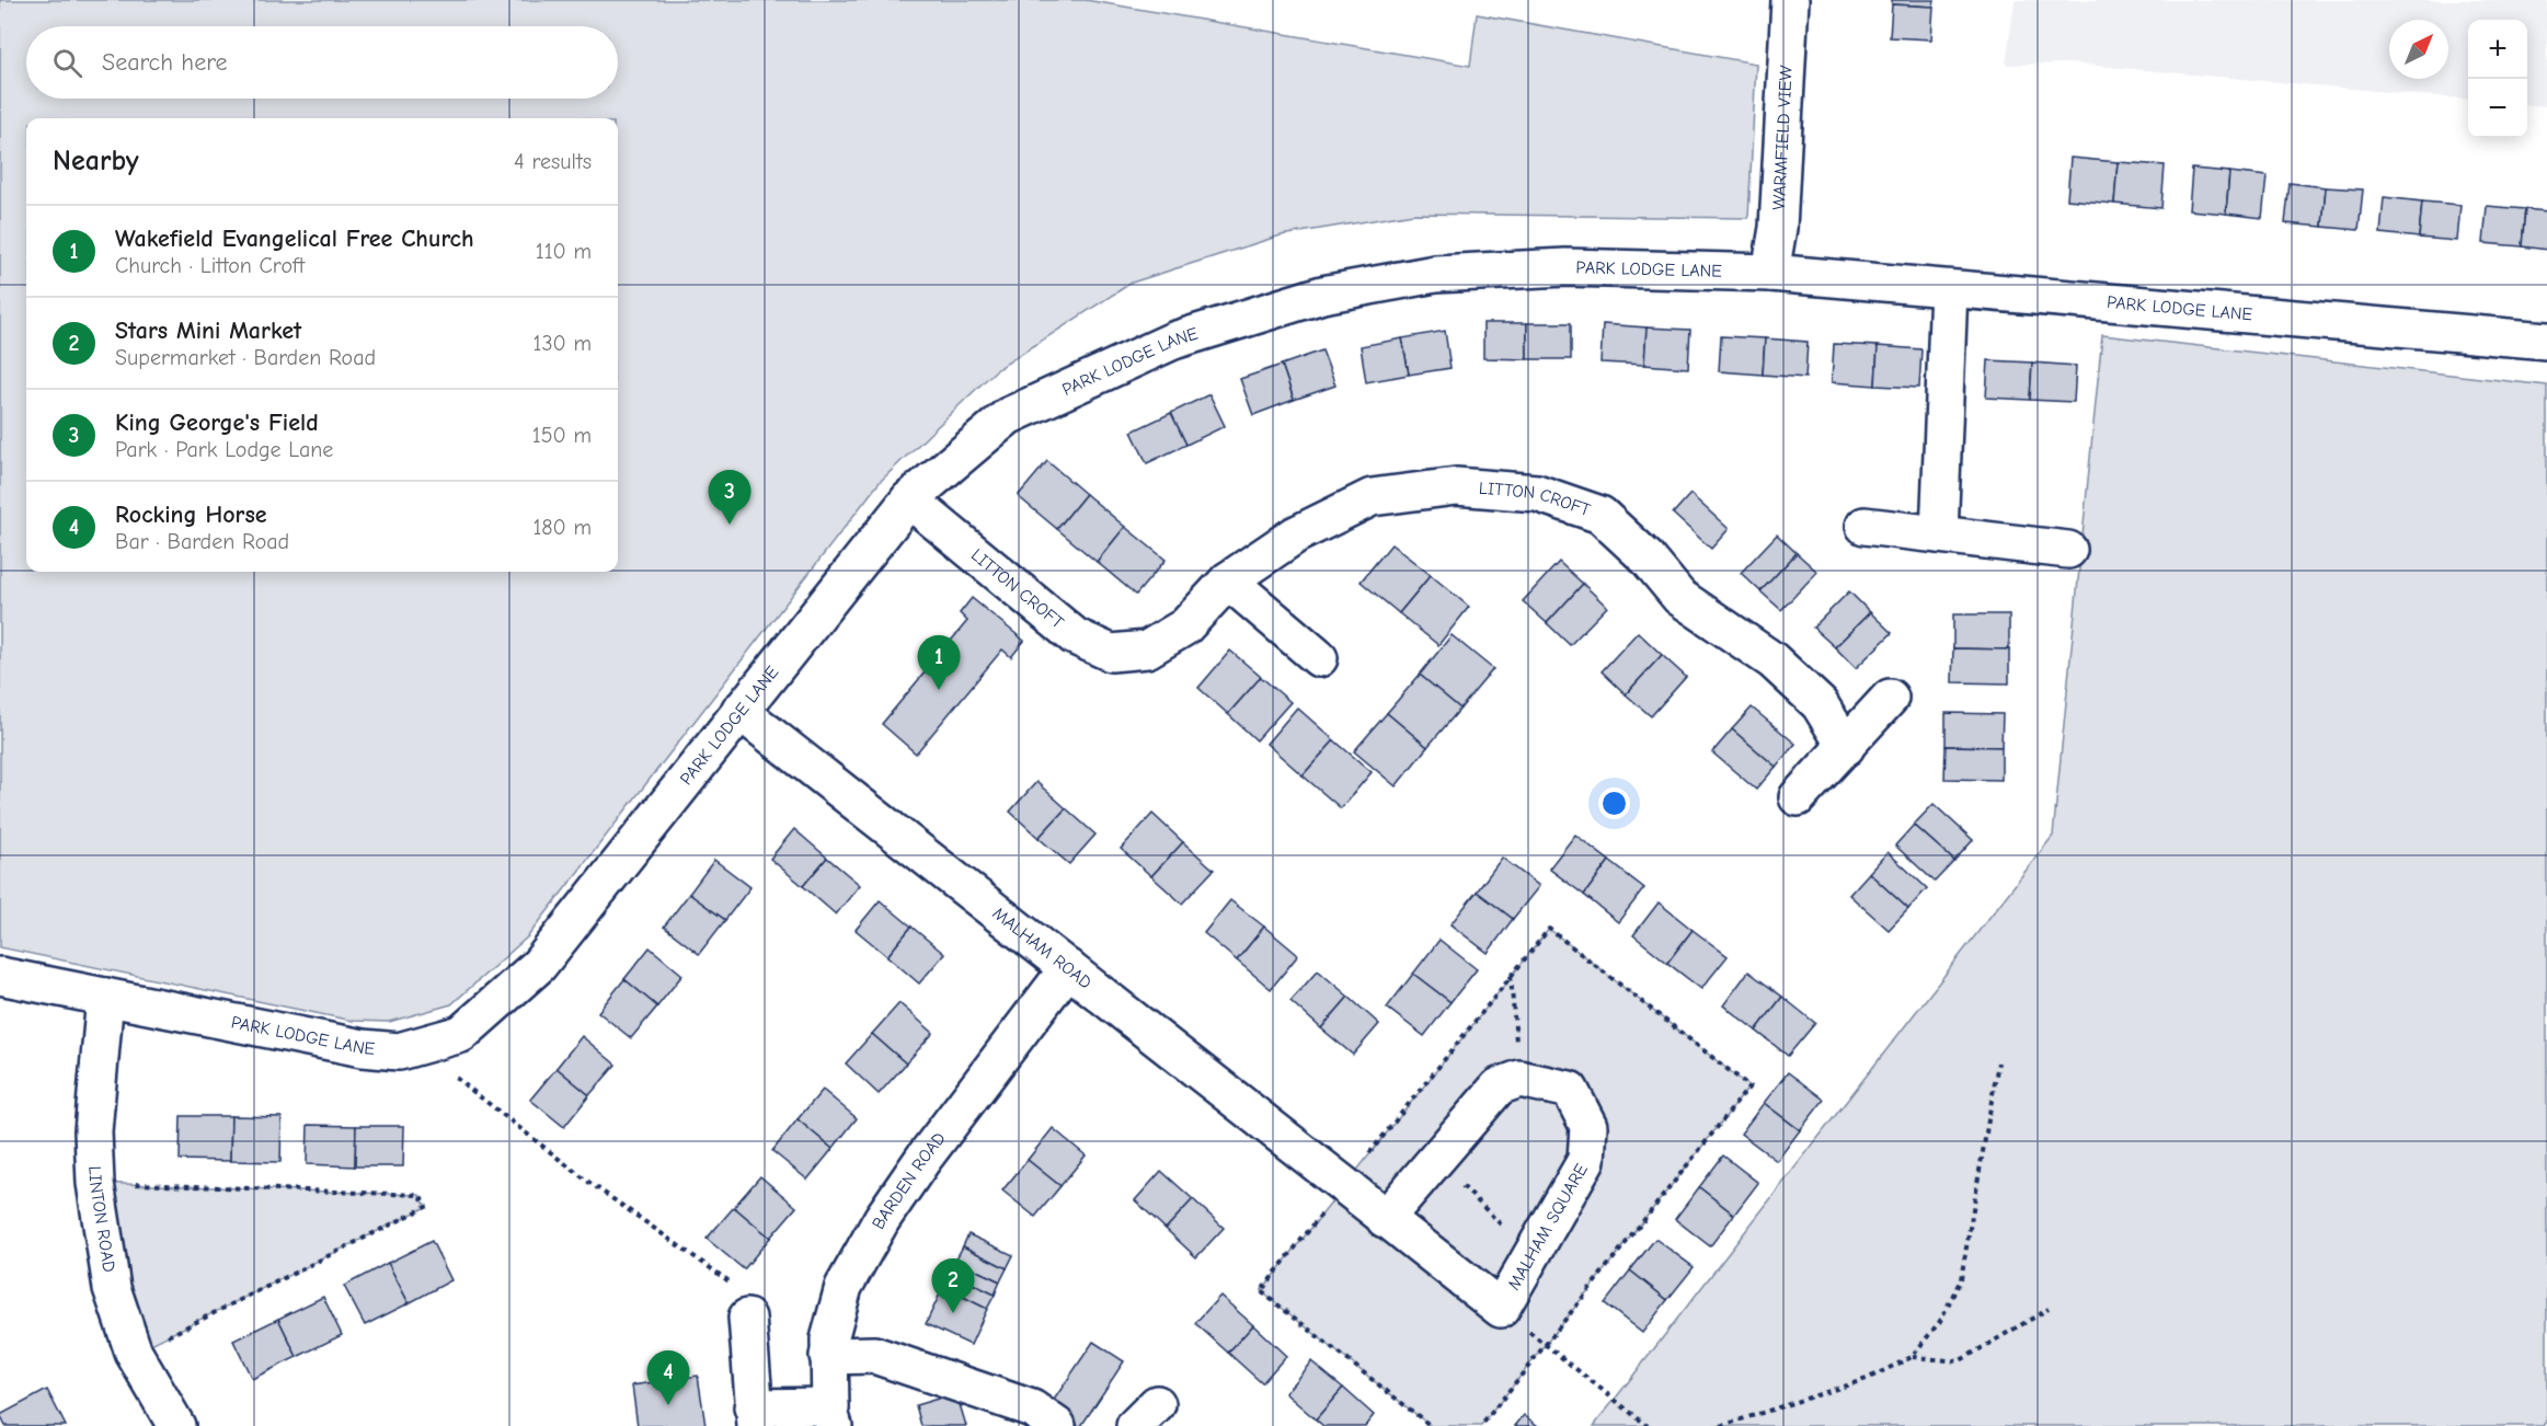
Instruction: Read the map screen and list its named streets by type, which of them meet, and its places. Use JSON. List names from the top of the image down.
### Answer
{
  "streets": {
    "street": [
      "WARMFIELD VIEW",
      "PARK LODGE LANE",
      "LITTON CROFT",
      "MALHAM ROAD",
      "BARDEN ROAD",
      "LINTON ROAD",
      "MALHAM SQUARE"
    ]
  },
  "crossings": [
    ["WARMFIELD VIEW", "PARK LODGE LANE"],
    ["PARK LODGE LANE", "LITTON CROFT"],
    ["PARK LODGE LANE", "MALHAM ROAD"],
    ["PARK LODGE LANE", "LINTON ROAD"],
    ["MALHAM ROAD", "BARDEN ROAD"],
    ["MALHAM ROAD", "MALHAM SQUARE"]
  ],
  "north": "top right",
  "page": {
    "map_buttons": ["+", "−"],
    "search": "Search here",
    "heading": ["Nearby", "4 results"],
    "list": [
      {
        "mark": "1",
        "name": "Wakefield Evangelical Free Church",
        "note": "Church · Litton Croft",
        "value": "110 m"
      },
      {
        "mark": "2",
        "name": "Stars Mini Market",
        "note": "Supermarket · Barden Road",
        "value": "130 m"
      },
      {
        "mark": "3",
        "name": "King George's Field",
        "note": "Park · Park Lodge Lane",
        "value": "150 m"
      },
      {
        "mark": "4",
        "name": "Rocking Horse",
        "note": "Bar · Barden Road",
        "value": "180 m"
      }
    ],
    "pins": [
      "3",
      "1",
      "2",
      "4"
    ]
  }
}
